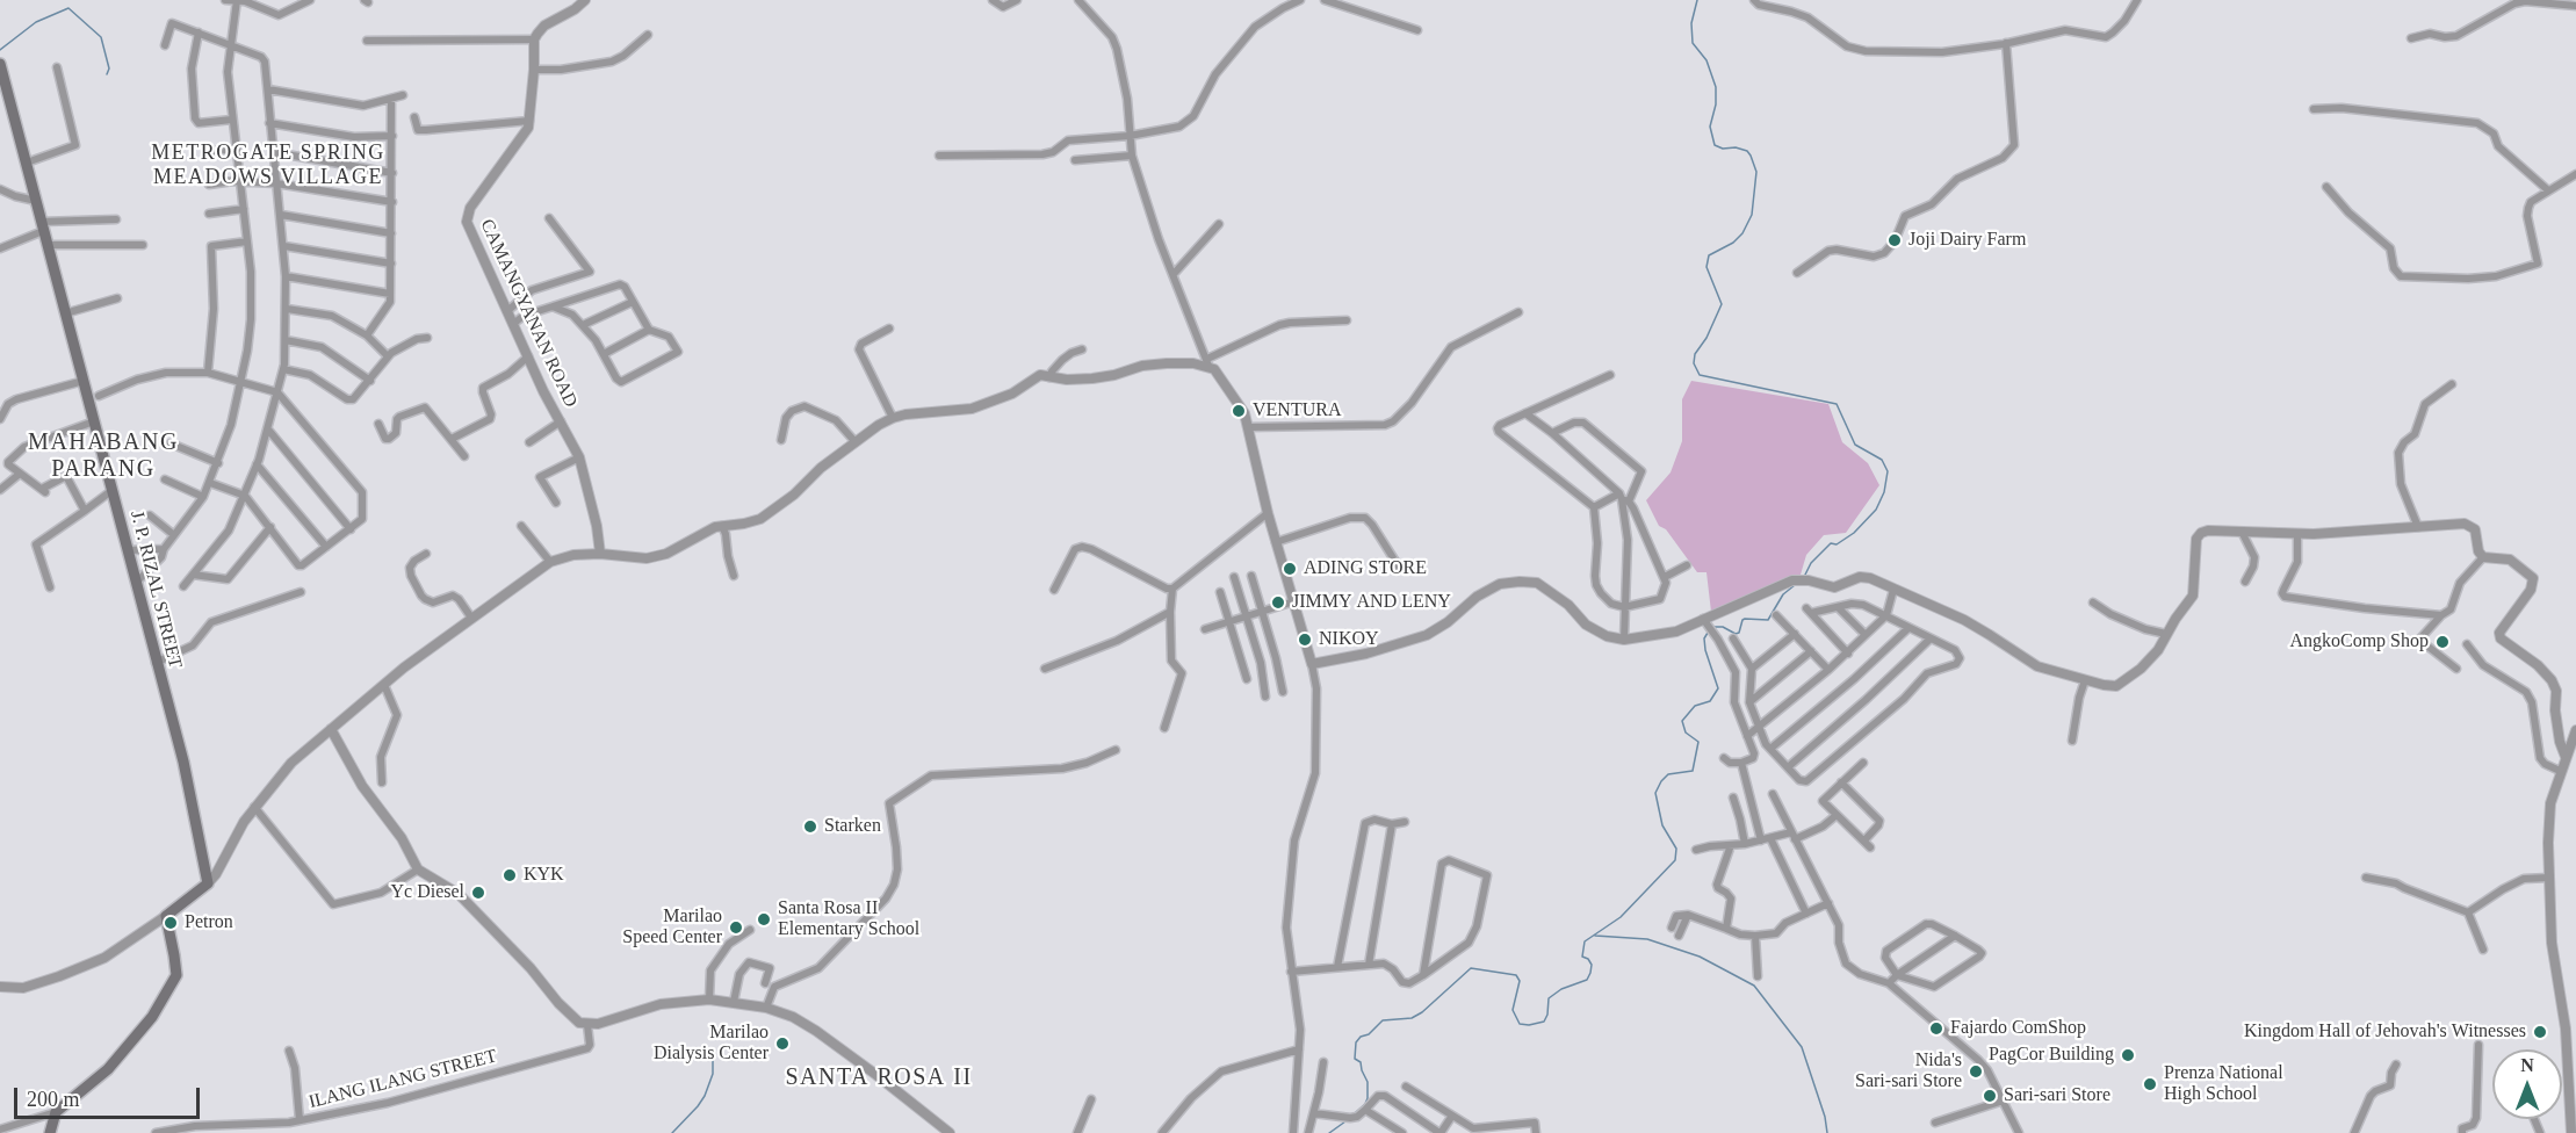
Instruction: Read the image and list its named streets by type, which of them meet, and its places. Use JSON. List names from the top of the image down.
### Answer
{
  "streets": {
    "main road": ["J. P. RIZAL STREET"],
    "street": ["CAMANGYANAN ROAD", "ILANG ILANG STREET"]
  },
  "districts": ["METROGATE SPRING MEADOWS VILLAGE", "MAHABANG PARANG", "SANTA ROSA II"],
  "places": [
    "Joji Dairy Farm",
    "VENTURA",
    "ADING STORE",
    "JIMMY AND LENY",
    "NIKOY",
    "AngkoComp Shop",
    "Starken",
    "KYK",
    "Yc Diesel",
    "Santa Rosa II Elementary School",
    "Petron",
    "Marilao Speed Center",
    "Fajardo ComShop",
    "Kingdom Hall of Jehovah's Witnesses",
    "Marilao Dialysis Center",
    "PagCor Building",
    "Nida's Sari-sari Store",
    "Prenza National High School",
    "Sari-sari Store"
  ],
  "scale_bar": "200 m",
  "north": "top"
}
